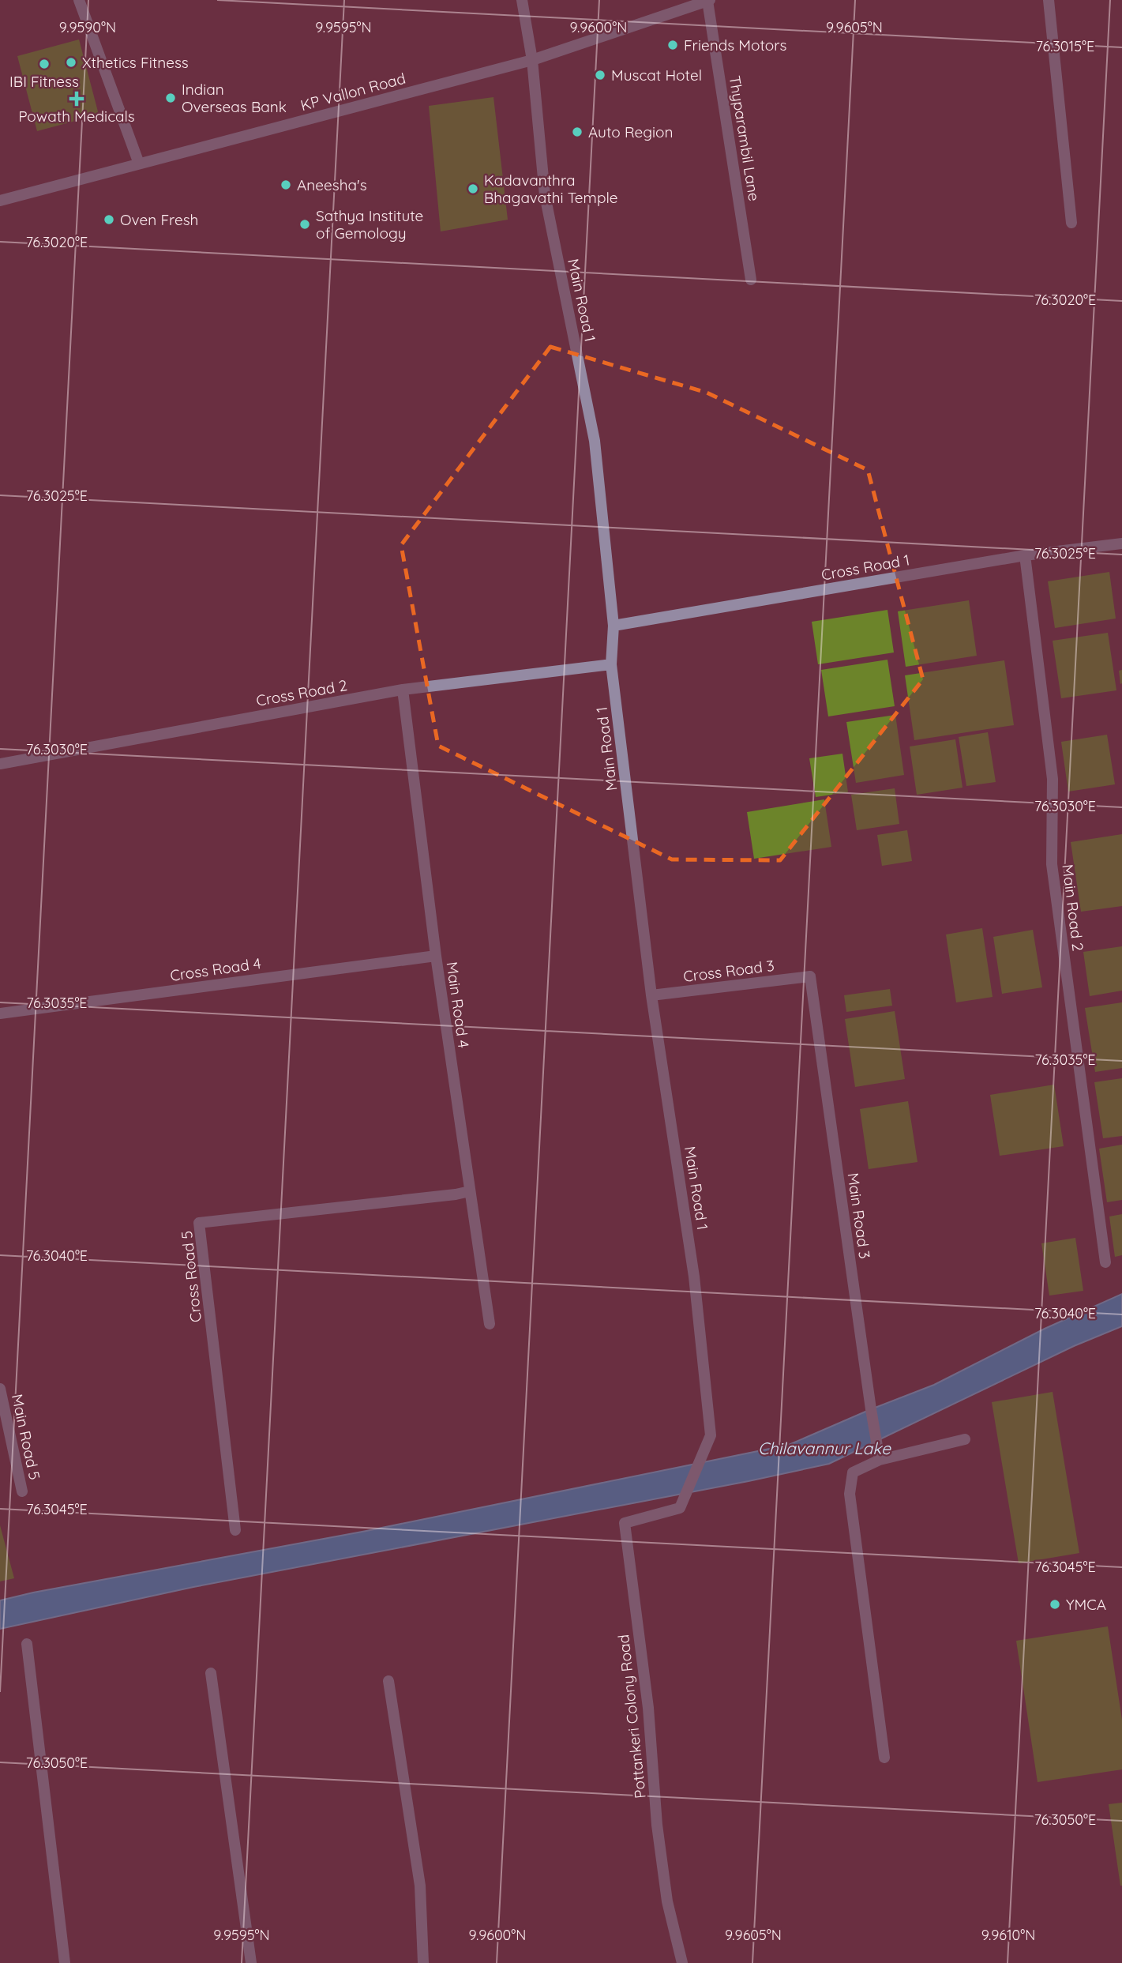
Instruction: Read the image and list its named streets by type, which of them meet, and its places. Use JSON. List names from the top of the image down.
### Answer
{
  "streets": {
    "street": [
      "KP Vallon Road",
      "Thyparambil Lane",
      "Main Road 1",
      "Cross Road 1",
      "Cross Road 2",
      "Main Road 2",
      "Cross Road 4",
      "Cross Road 3",
      "Main Road 4",
      "Main Road 3",
      "Cross Road 5",
      "Main Road 5",
      "Pottankeri Colony Road"
    ]
  },
  "crossings": [
    ["KP Vallon Road", "Thyparambil Lane"],
    ["KP Vallon Road", "Main Road 1"],
    ["Main Road 1", "Cross Road 1"],
    ["Main Road 1", "Cross Road 2"],
    ["Main Road 1", "Cross Road 3"],
    ["Main Road 1", "Pottankeri Colony Road"],
    ["Cross Road 1", "Main Road 2"],
    ["Cross Road 2", "Main Road 4"],
    ["Cross Road 4", "Main Road 4"],
    ["Cross Road 3", "Main Road 3"],
    ["Main Road 4", "Cross Road 5"]
  ],
  "water": ["Chilavannur Lake"],
  "places": {
    "other": [
      "Friends Motors",
      "Xthetics Fitness",
      "IBI Fitness",
      "Muscat Hotel",
      "Indian Overseas Bank",
      "Auto Region",
      "Aneesha's",
      "Kadavanthra Bhagavathi Temple",
      "Oven Fresh",
      "Sathya Institute of Gemology",
      "YMCA"
    ],
    "health": ["Powath Medicals"]
  },
  "coordinates": [
    "9.9590°N",
    "9.9595°N",
    "9.9600°N",
    "9.9605°N",
    "76.3015°E",
    "76.3020°E",
    "76.3025°E",
    "76.3030°E",
    "76.3035°E",
    "76.3040°E",
    "76.3045°E",
    "76.3050°E",
    "9.9610°N"
  ]
}
